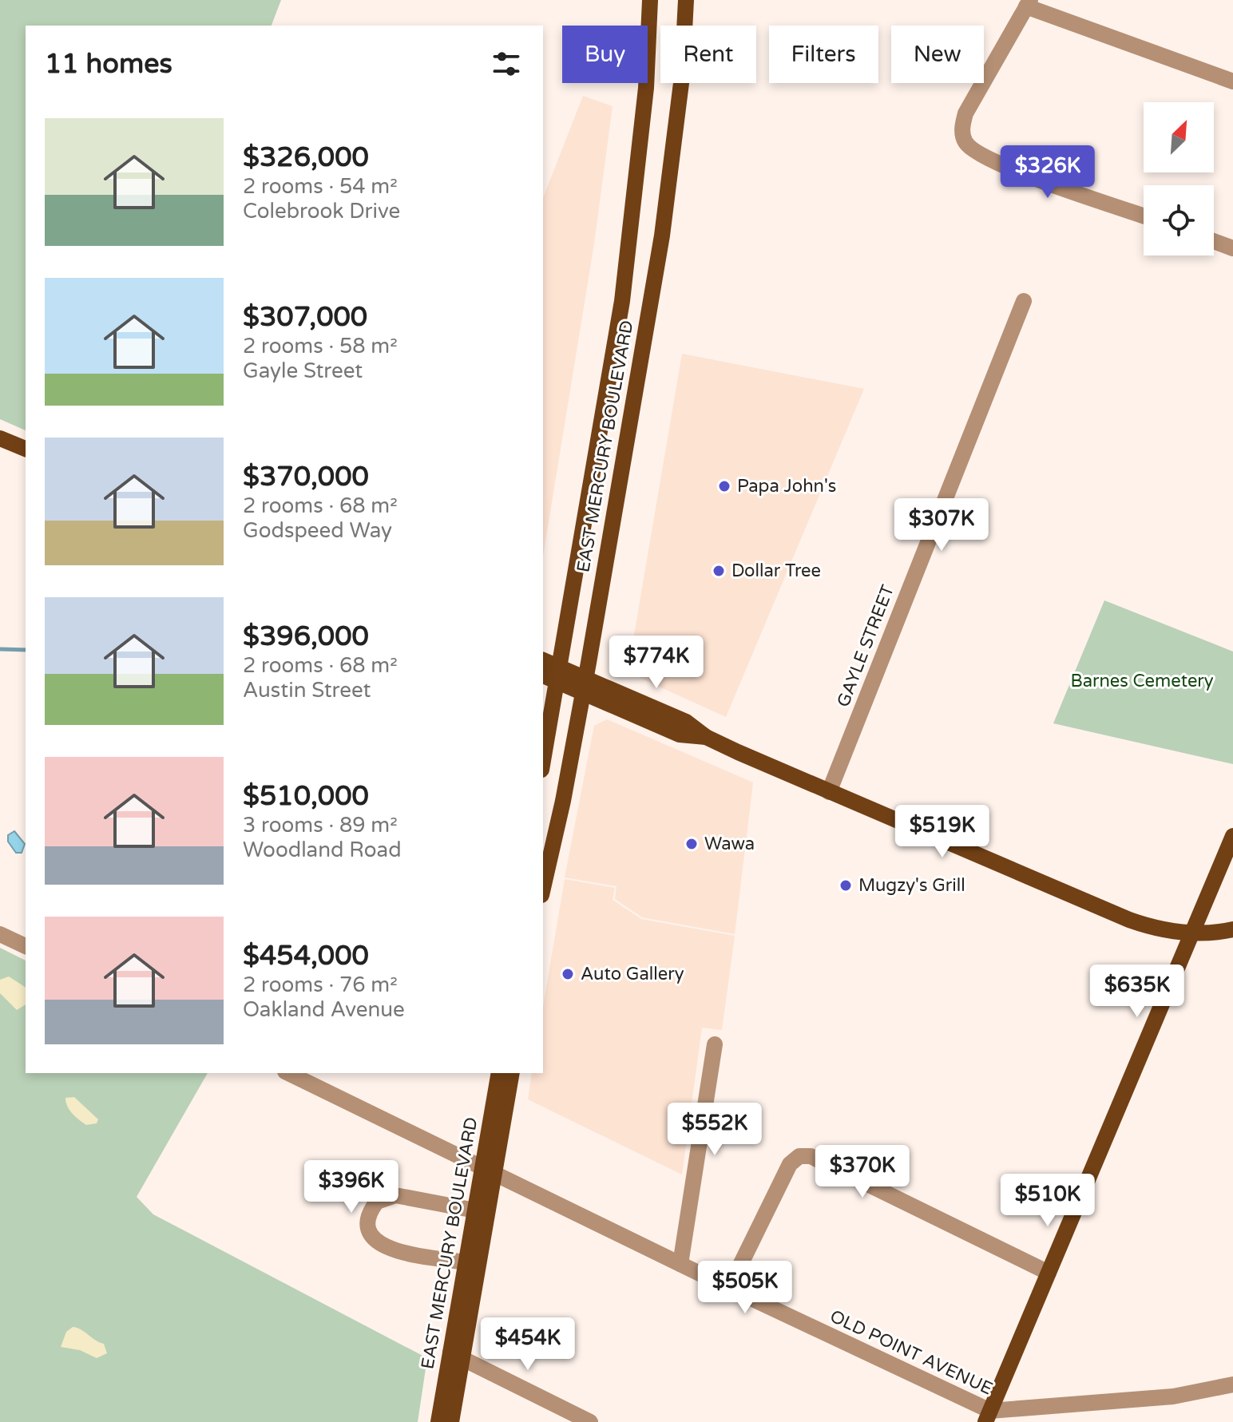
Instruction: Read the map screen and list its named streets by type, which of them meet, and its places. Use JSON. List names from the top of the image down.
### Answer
{
  "streets": {
    "main road": ["EAST MERCURY BOULEVARD"],
    "street": ["GAYLE STREET", "OLD POINT AVENUE"]
  },
  "crossings": [
    ["EAST MERCURY BOULEVARD", "OLD POINT AVENUE"]
  ],
  "parks": ["Barnes Cemetery"],
  "places": [
    "Papa John's",
    "Dollar Tree",
    "Wawa",
    "Mugzy's Grill",
    "Auto Gallery"
  ],
  "north": "top right",
  "page": {
    "chip": [
      "Buy",
      "Rent",
      "Filters",
      "New"
    ],
    "heading": "11 homes",
    "list": [
      {
        "name": "$326,000",
        "note": "2 rooms · 54 m² · Colebrook Drive"
      },
      {
        "name": "$307,000",
        "note": "2 rooms · 58 m² · Gayle Street"
      },
      {
        "name": "$370,000",
        "note": "2 rooms · 68 m² · Godspeed Way"
      },
      {
        "name": "$396,000",
        "note": "2 rooms · 68 m² · Austin Street"
      },
      {
        "name": "$510,000",
        "note": "3 rooms · 89 m² · Woodland Road"
      },
      {
        "name": "$454,000",
        "note": "2 rooms · 76 m² · Oakland Avenue"
      }
    ],
    "price": [
      "$326K",
      "$307K",
      "$774K",
      "$519K",
      "$635K",
      "$552K",
      "$370K",
      "$396K",
      "$510K",
      "$505K",
      "$454K"
    ]
  }
}
